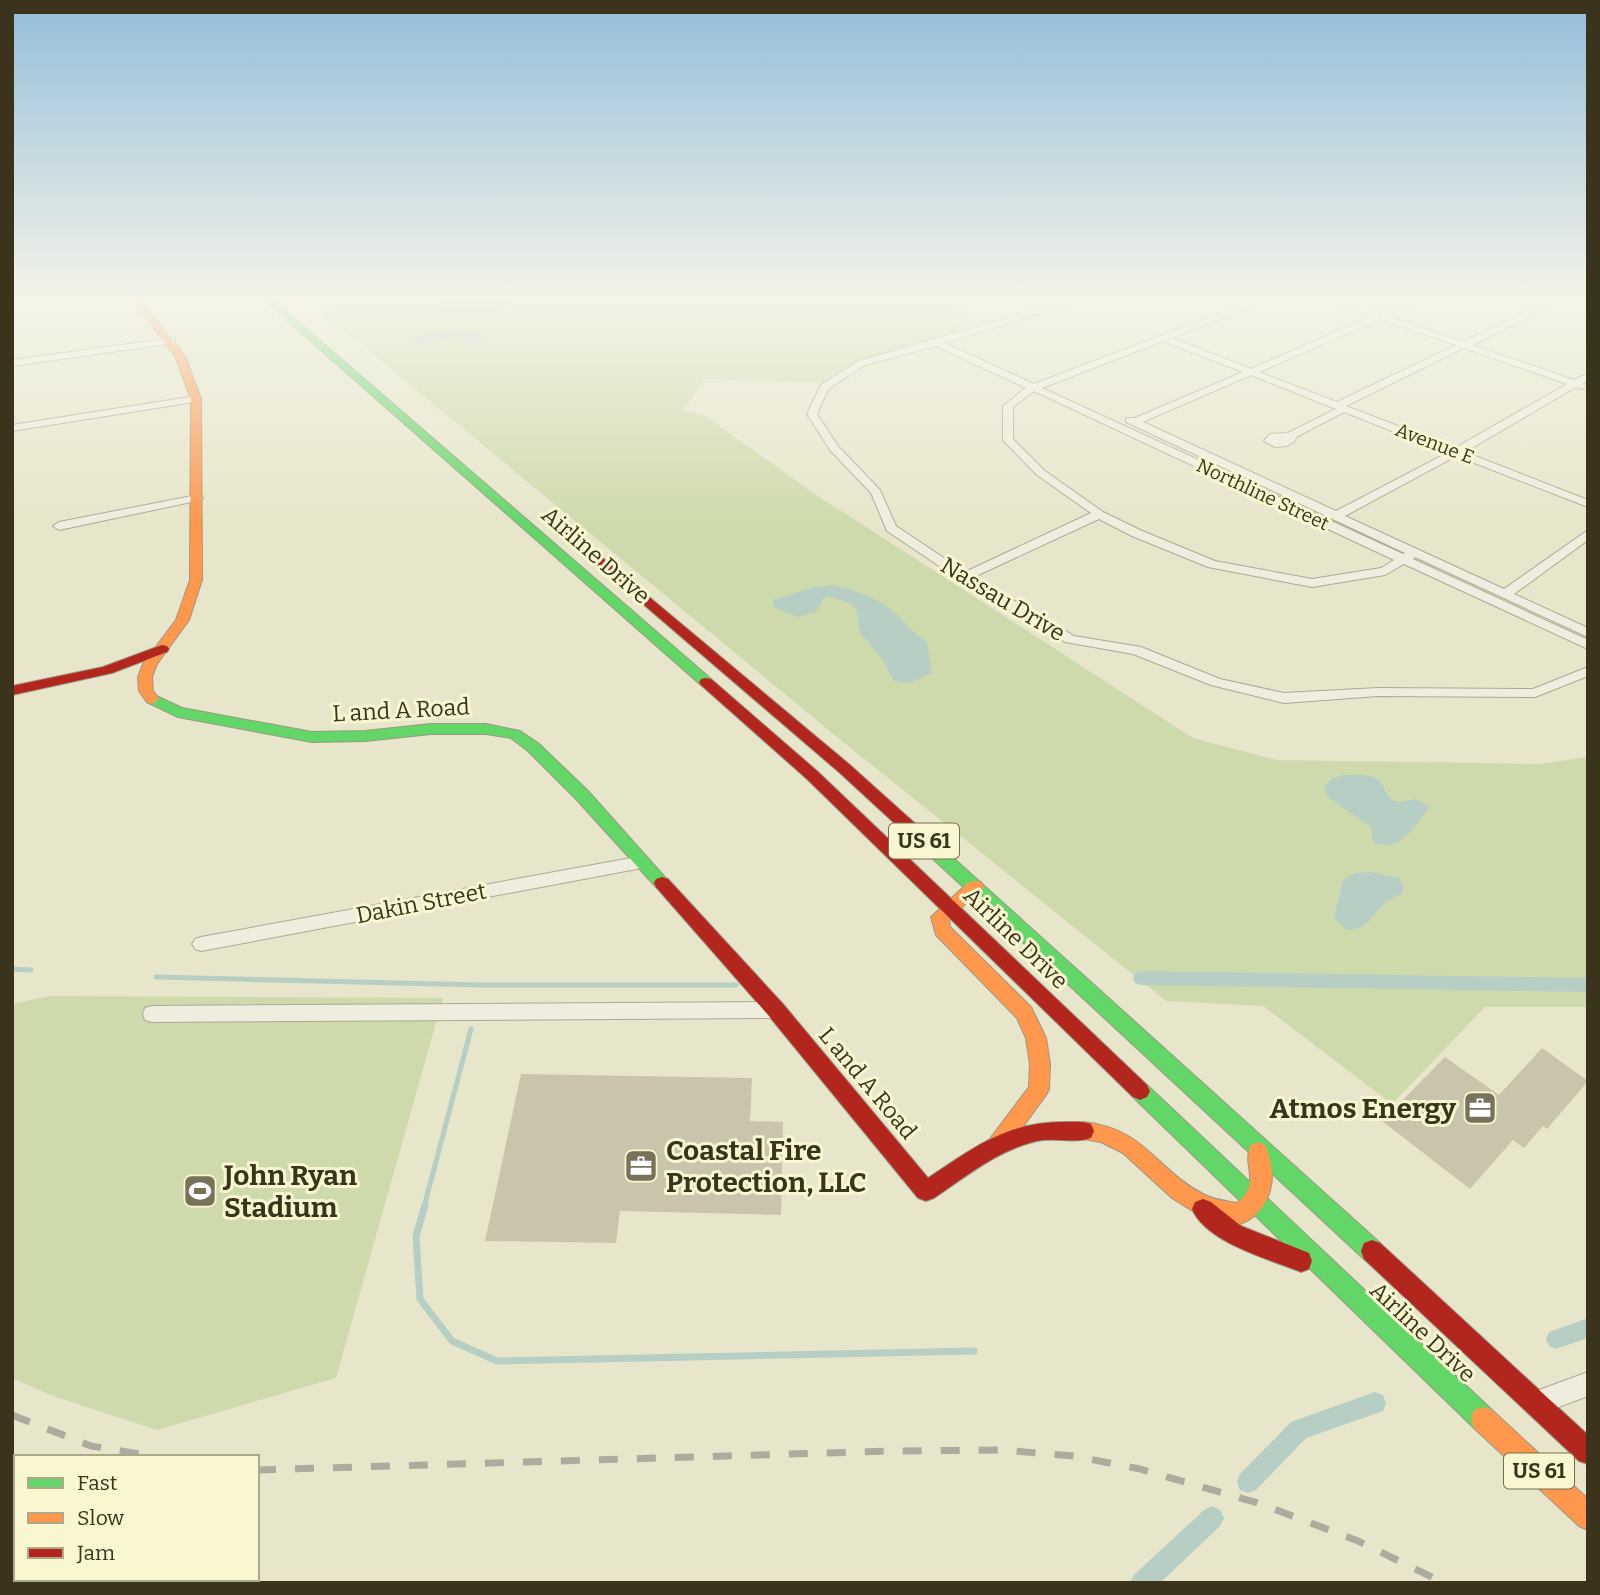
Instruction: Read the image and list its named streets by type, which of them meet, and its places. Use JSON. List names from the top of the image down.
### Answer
{
  "streets": {
    "main road": ["Airline Drive", "L and A Road", "US 61"],
    "street": [
      "Avenue E",
      "Northline Street",
      "Nassau Drive",
      "Dakin Street"
    ]
  },
  "crossings": [
    ["L and A Road", "Dakin Street"]
  ],
  "places": {
    "office": ["Atmos Energy", "Coastal Fire Protection, LLC"],
    "sports": ["John Ryan Stadium"]
  },
  "legend": ["Fast", "Slow", "Jam"]
}
